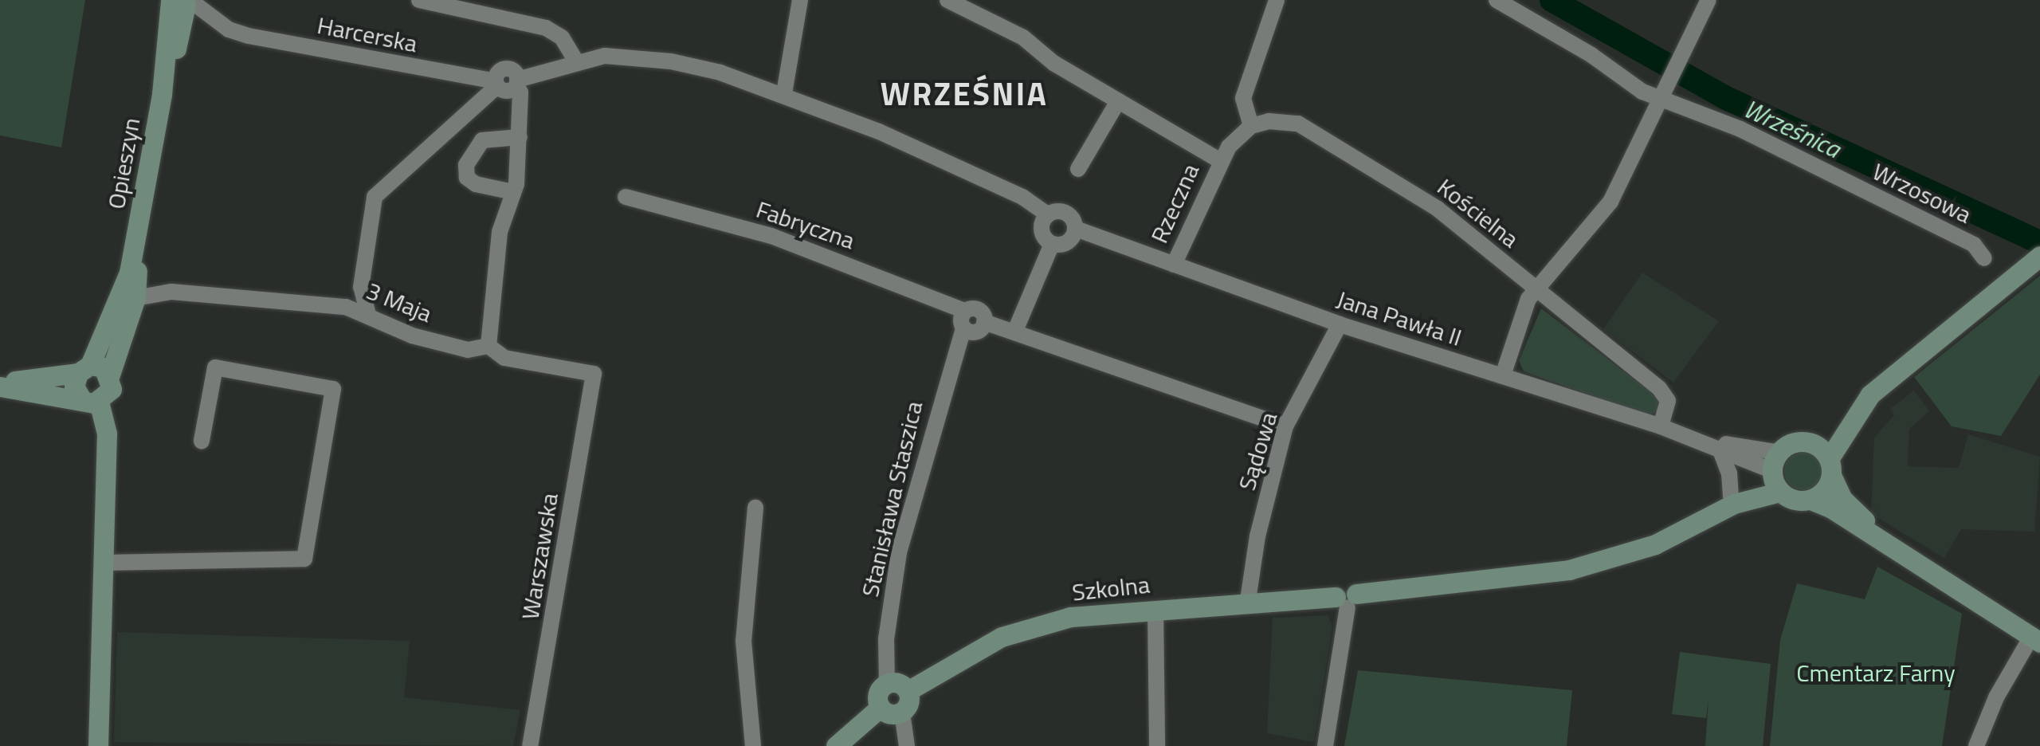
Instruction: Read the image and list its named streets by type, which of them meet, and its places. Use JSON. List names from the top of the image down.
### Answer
{
  "streets": {
    "street": [
      "Harcerska",
      "Opieszyn",
      "Wrzosowa",
      "Rzeczna",
      "Kościelna",
      "Fabryczna",
      "3 Maja",
      "Jana Pawła II",
      "Sądowa",
      "Stanisława Staszica",
      "Warszawska",
      "Szkolna"
    ]
  },
  "crossings": [
    ["Harcerska", "Opieszyn"],
    ["Opieszyn", "3 Maja"],
    ["Rzeczna", "Jana Pawła II"],
    ["Kościelna", "Jana Pawła II"],
    ["Fabryczna", "Stanisława Staszica"],
    ["3 Maja", "Warszawska"],
    ["Jana Pawła II", "Sądowa"],
    ["Jana Pawła II", "Szkolna"],
    ["Sądowa", "Szkolna"],
    ["Stanisława Staszica", "Szkolna"]
  ],
  "districts": ["WRZEŚNIA"],
  "water": ["Wrześnica"],
  "parks": ["Cmentarz Farny"]
}
